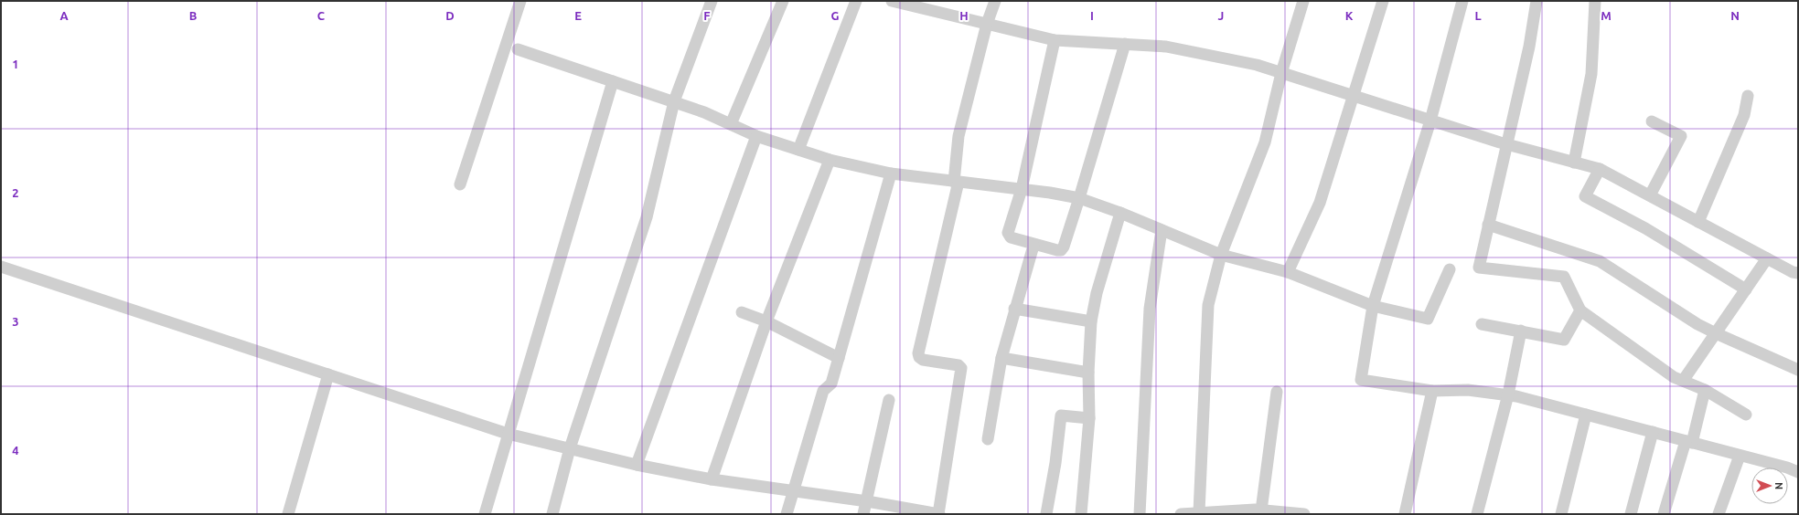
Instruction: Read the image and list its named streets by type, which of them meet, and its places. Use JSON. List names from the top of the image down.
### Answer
{
  "north": "right",
  "grid": {
    "columns": [
      "A",
      "B",
      "C",
      "D",
      "E",
      "F",
      "G",
      "H",
      "I",
      "J",
      "K",
      "L",
      "M",
      "N"
    ],
    "rows": [
      "1",
      "2",
      "3",
      "4"
    ]
  }
}
